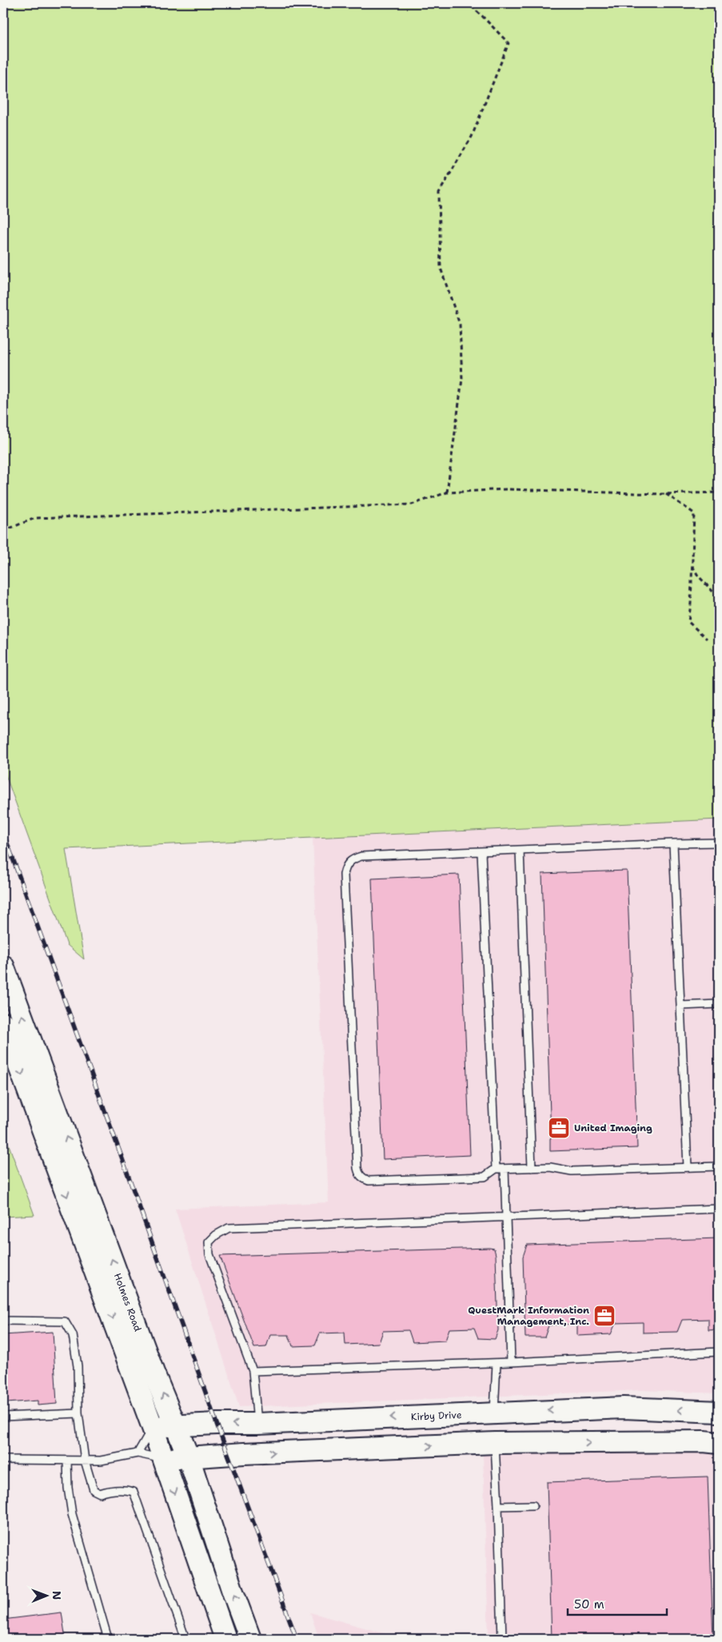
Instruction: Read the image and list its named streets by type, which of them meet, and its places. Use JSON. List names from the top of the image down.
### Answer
{
  "streets": {
    "main road": ["Holmes Road", "Kirby Drive"]
  },
  "crossings": [
    ["Holmes Road", "Kirby Drive"]
  ],
  "places": {
    "office": ["United Imaging", "QuestMark Information Management, Inc."]
  },
  "scale_bar": "50 m",
  "north": "right"
}
